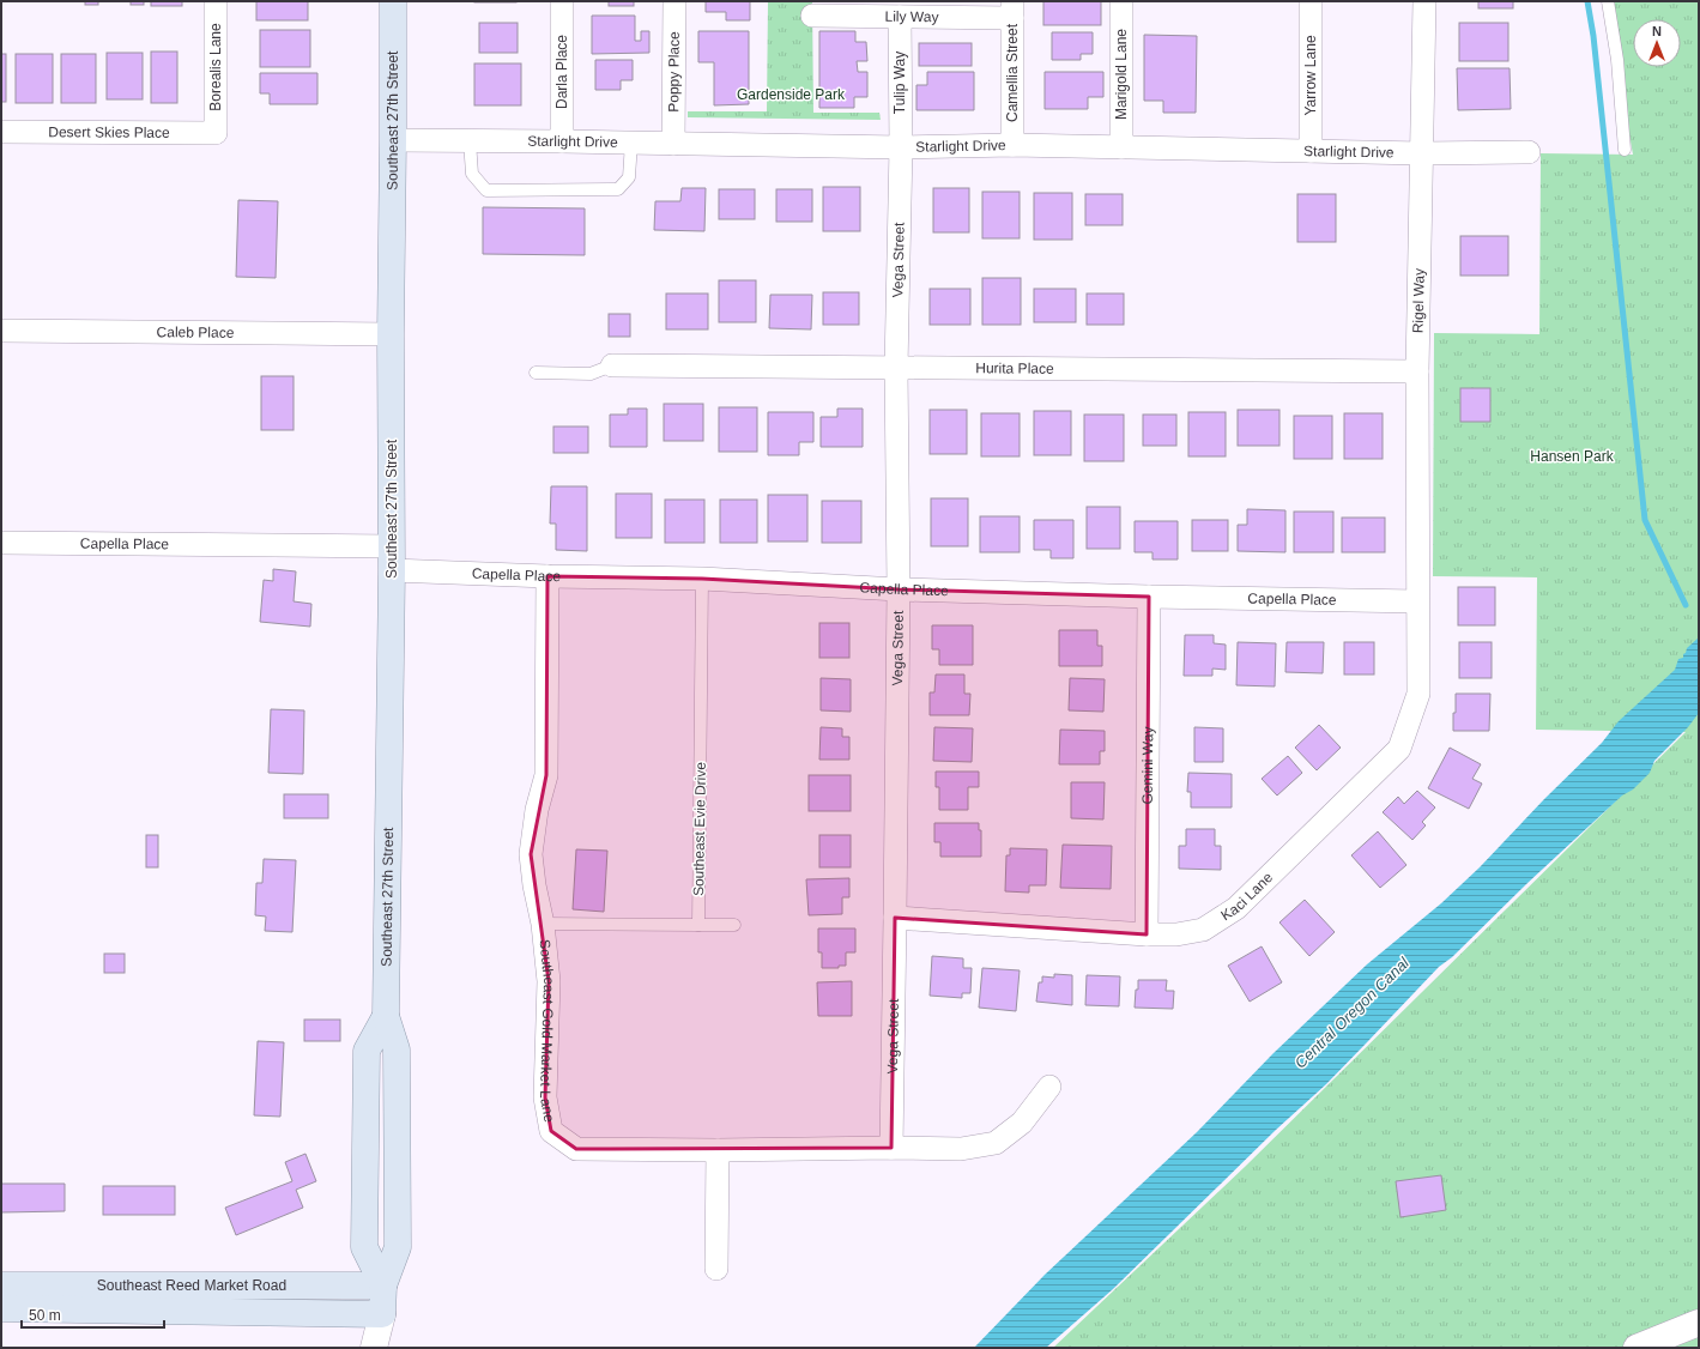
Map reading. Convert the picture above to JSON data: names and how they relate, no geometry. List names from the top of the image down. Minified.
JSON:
{"streets":{"main road":["Southeast 27th Street","Southeast Reed Market Road"],"street":["Lily Way","Borealis Lane","Darla Place","Poppy Place","Camellia Street","Marigold Lane","Yarrow Lane","Tulip Way","Desert Skies Place","Starlight Drive","Vega Street","Rigel Way","Caleb Place","Hurita Place","Capella Place","Gemini Way","Kaci Lane","Southeast Gold Market Lane"],"lane":["Southeast Evie Drive"]},"crossings":[["Lily Way","Camellia Street"],["Lily Way","Tulip Way"],["Borealis Lane","Desert Skies Place"],["Darla Place","Starlight Drive"],["Poppy Place","Starlight Drive"],["Camellia Street","Starlight Drive"],["Marigold Lane","Starlight Drive"],["Yarrow Lane","Starlight Drive"],["Tulip Way","Starlight Drive"],["Tulip Way","Vega Street"],["Southeast 27th Street","Starlight Drive"],["Southeast 27th Street","Caleb Place"],["Southeast 27th Street","Capella Place"],["Southeast 27th Street","Southeast Reed Market Road"],["Starlight Drive","Vega Street"],["Starlight Drive","Rigel Way"],["Vega Street","Hurita Place"],["Vega Street","Capella Place"],["Vega Street","Kaci Lane"],["Vega Street","Southeast Gold Market Lane"],["Rigel Way","Hurita Place"],["Rigel Way","Capella Place"],["Rigel Way","Kaci Lane"],["Capella Place","Gemini Way"],["Capella Place","Southeast Evie Drive"],["Capella Place","Kaci Lane"],["Capella Place","Southeast Gold Market Lane"],["Gemini Way","Kaci Lane"]],"water":["Central Oregon Canal"],"parks":["Gardenside Park","Hansen Park"],"scale_bar":"50 m","north":"top"}
